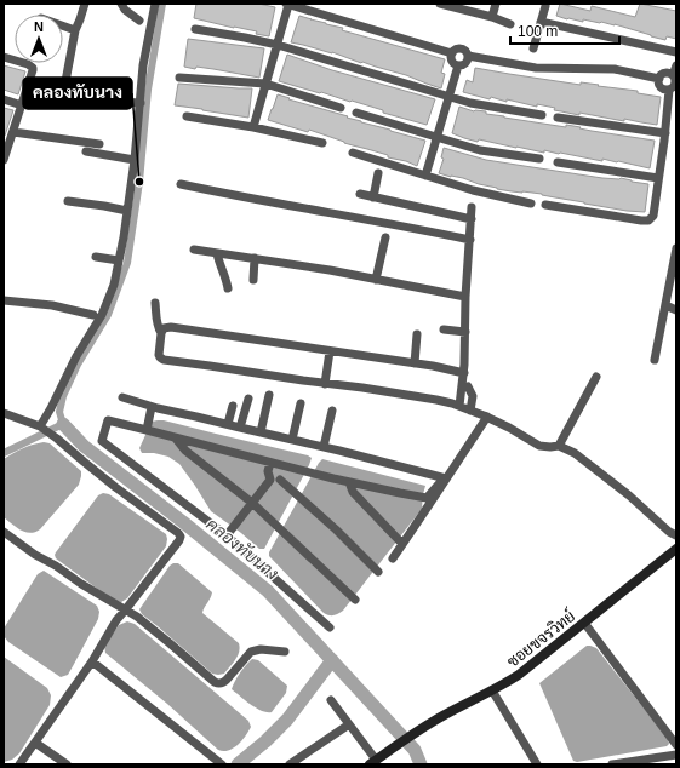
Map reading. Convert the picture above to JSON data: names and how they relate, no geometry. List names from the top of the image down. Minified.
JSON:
{"streets":{"street":["ซอยขจรวิทย์"]},"water":["คลองทับนาง"],"places":["คลองทับนาง"],"scale_bar":"100 m","north":"top"}
